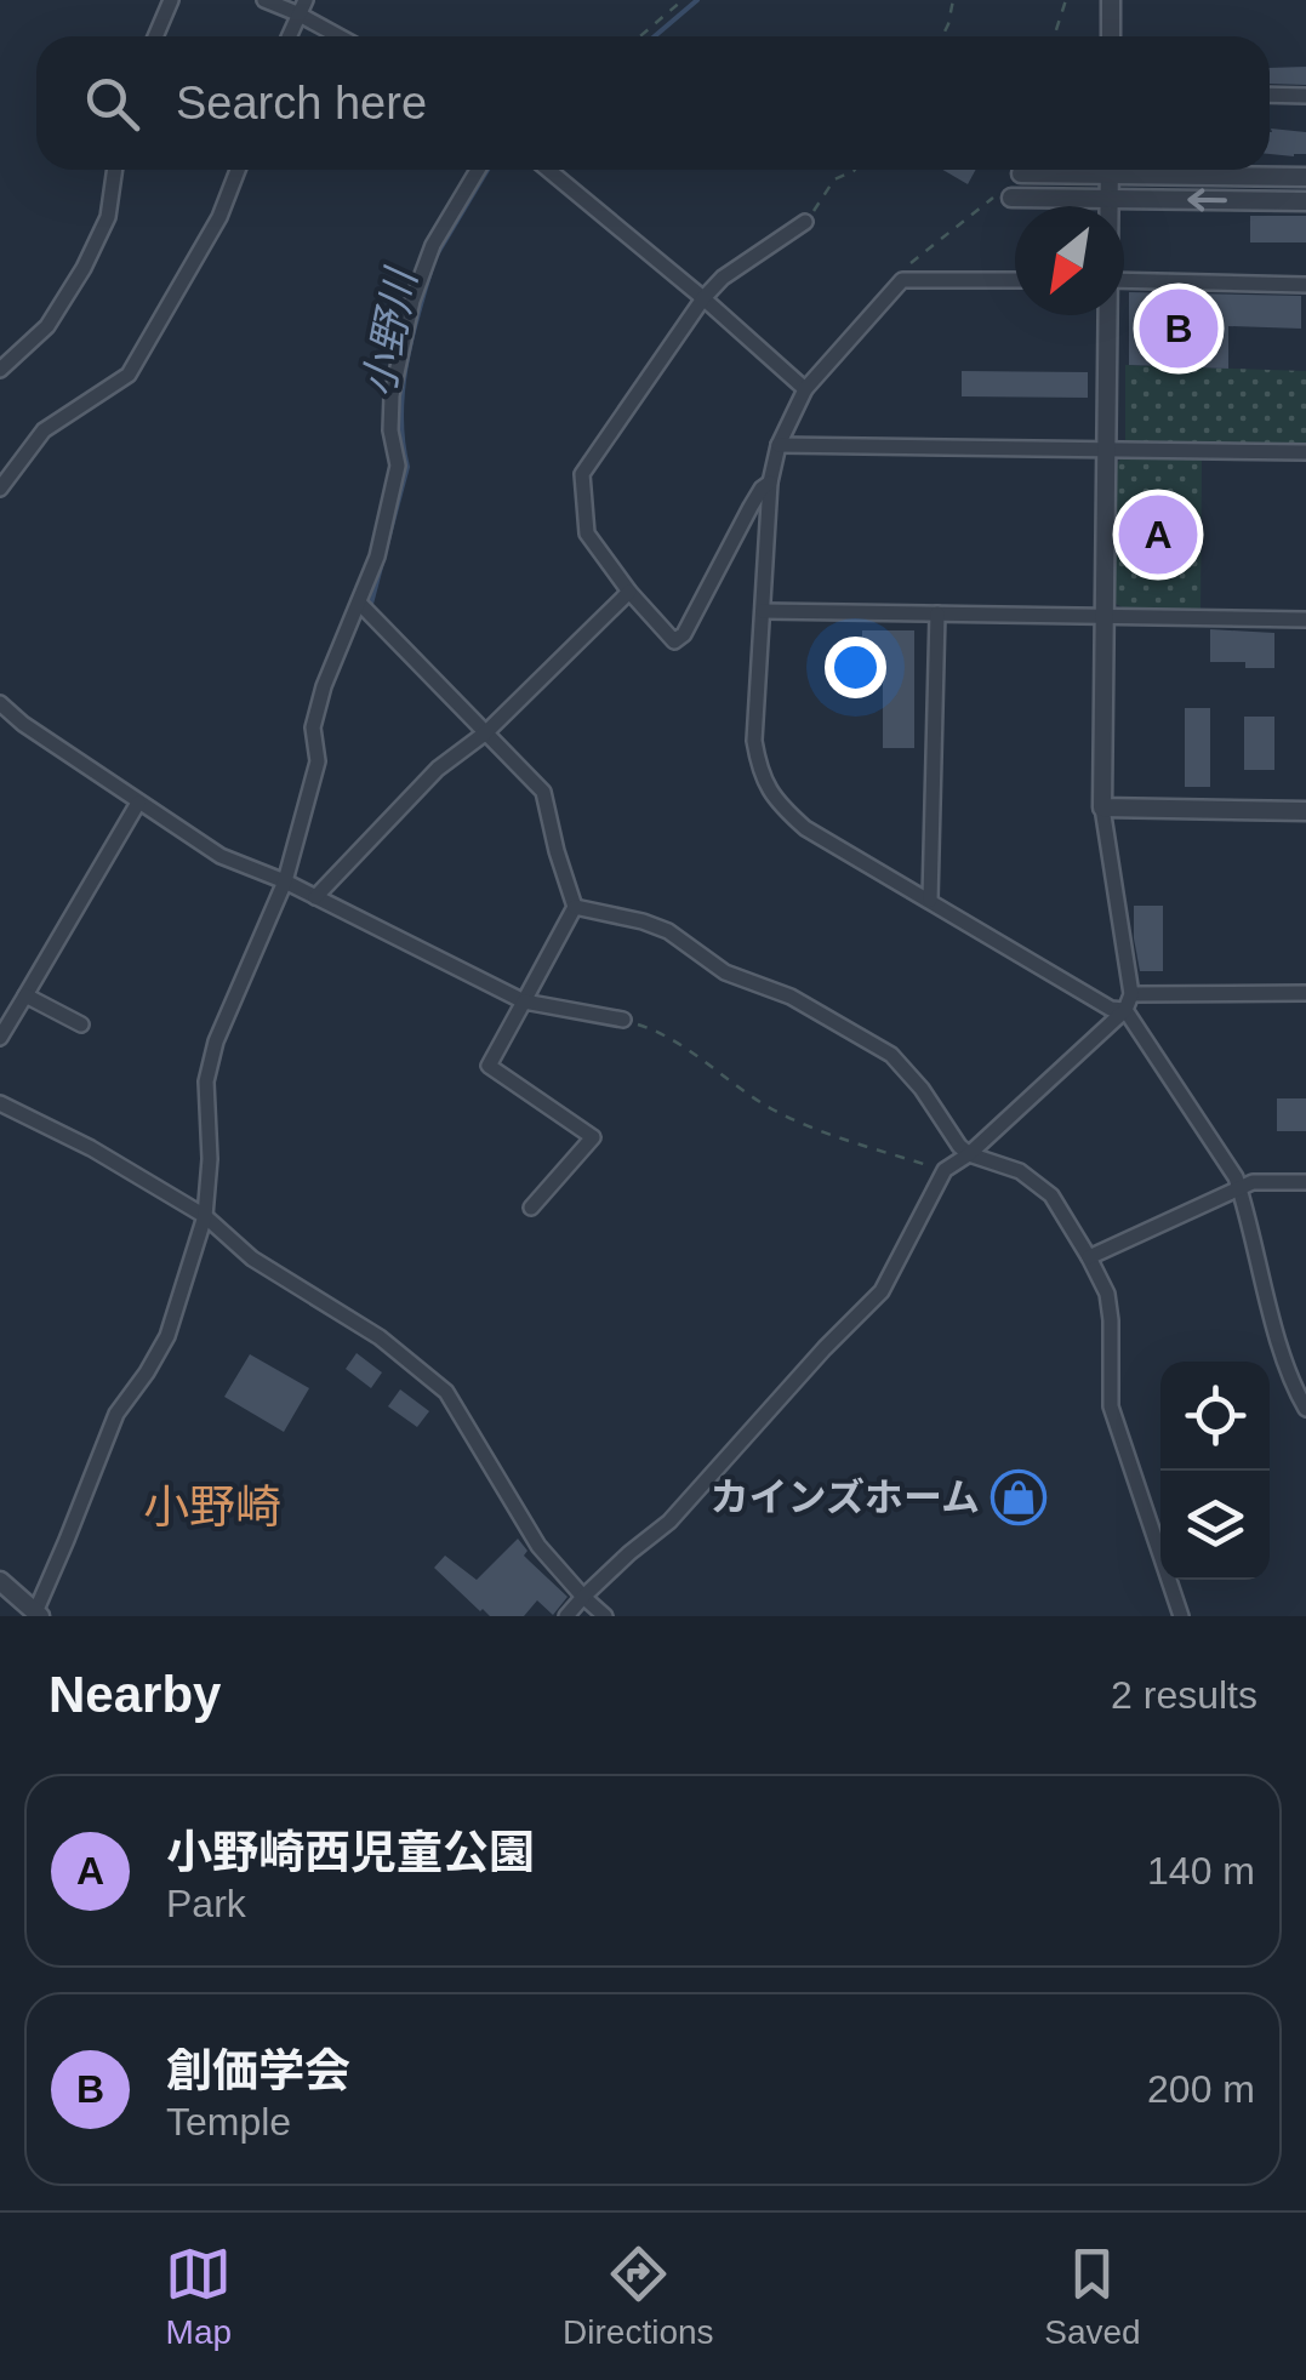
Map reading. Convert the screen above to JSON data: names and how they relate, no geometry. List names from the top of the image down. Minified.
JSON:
{"districts":["小野崎"],"water":["小野川"],"places":{"shop":["カインズホーム"]},"north":"bottom left","page":{"search":"Search here","pins":["B","A"],"heading":["Nearby","2 results"],"list":[{"mark":"A","name":"小野崎西児童公園","note":"Park","value":"140 m"},{"mark":"B","name":"創価学会","note":"Temple","value":"200 m"}],"nav":["Map","Directions","Saved"]}}
